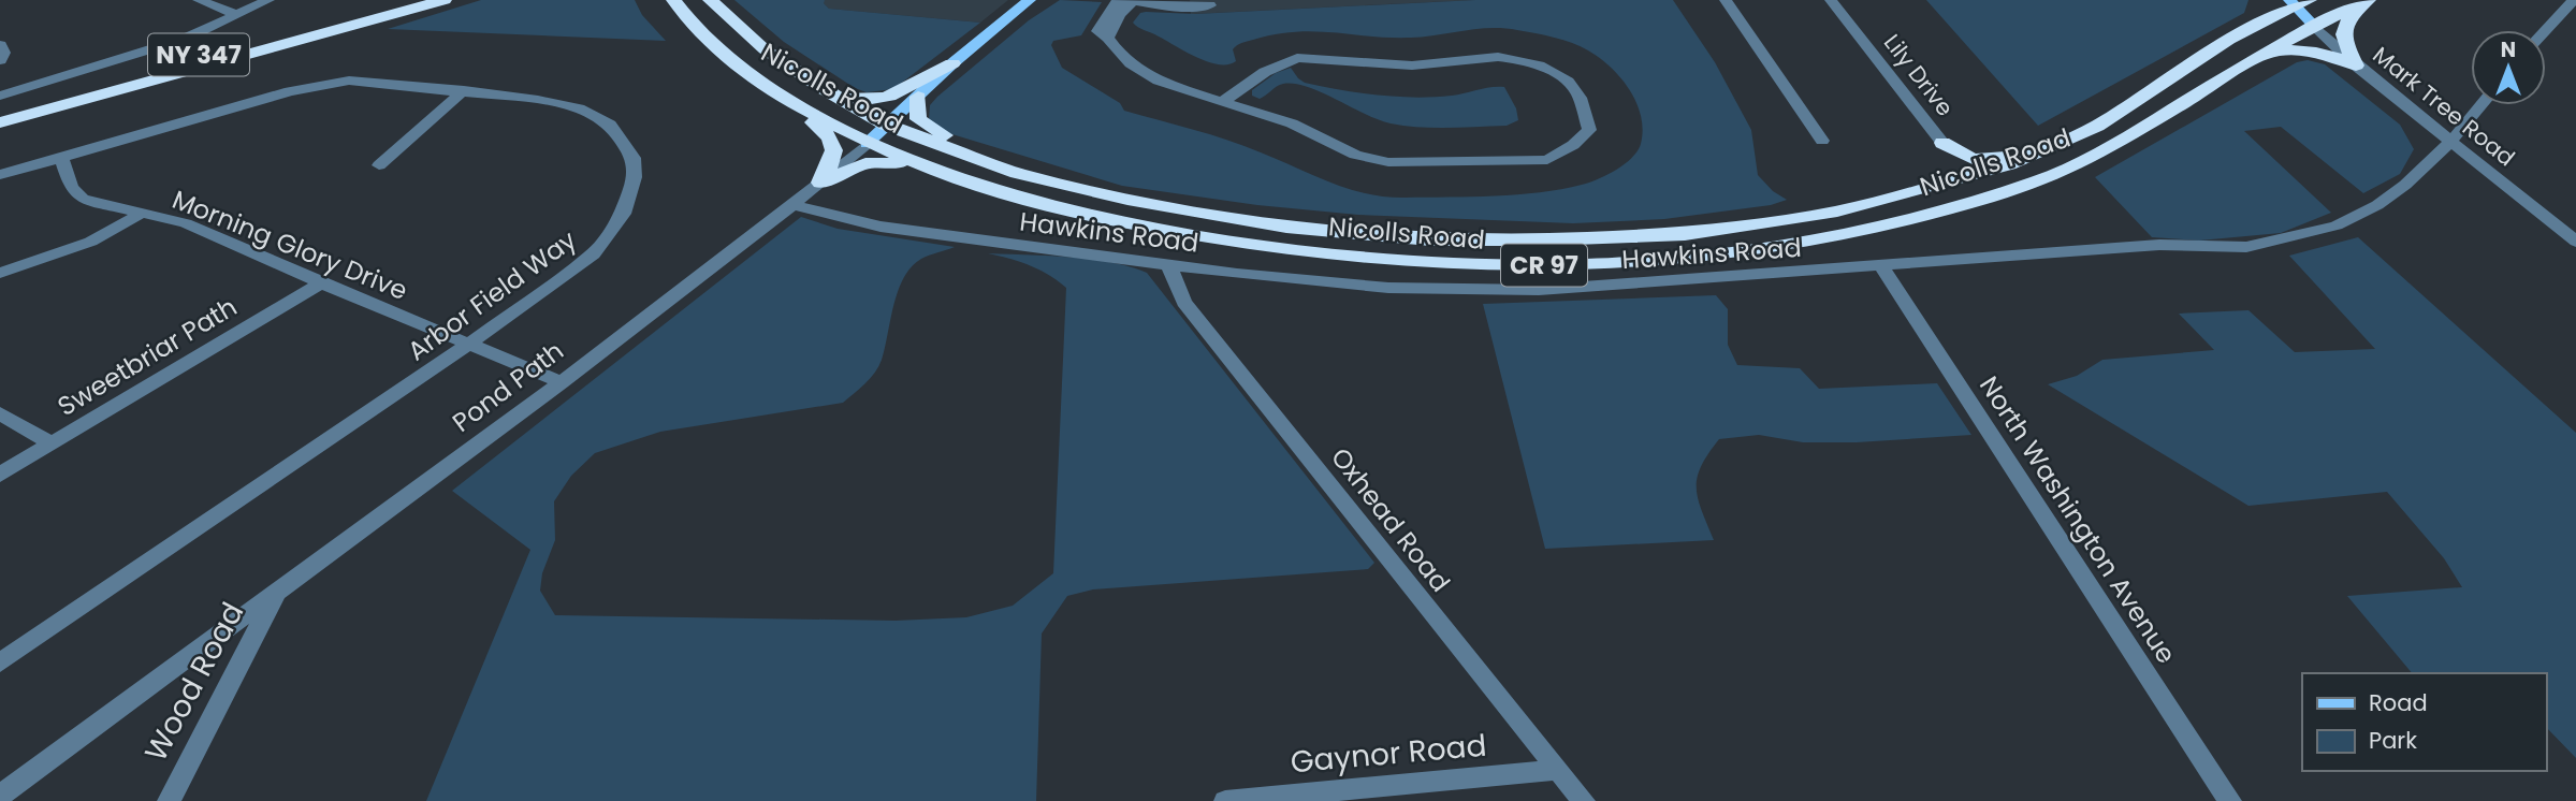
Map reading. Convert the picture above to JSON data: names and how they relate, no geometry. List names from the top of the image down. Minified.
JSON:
{"streets":{"highway":["NY 347","Nicolls Road","CR 97"],"main road":["Mark Tree Road","Pond Path"],"street":["Lily Drive","Hawkins Road","Morning Glory Drive","Arbor Field Way","Sweetbriar Path","Oxhead Road","North Washington Avenue","Wood Road","Gaynor Road"]},"crossings":[["Nicolls Road","Mark Tree Road"],["Nicolls Road","Pond Path"],["Mark Tree Road","Hawkins Road"],["Hawkins Road","Pond Path"],["Hawkins Road","Oxhead Road"],["Hawkins Road","North Washington Avenue"],["Morning Glory Drive","Arbor Field Way"],["Morning Glory Drive","Sweetbriar Path"],["Morning Glory Drive","Pond Path"],["Pond Path","Wood Road"],["Oxhead Road","Gaynor Road"]],"legend":["Road","Park"],"north":"top"}
